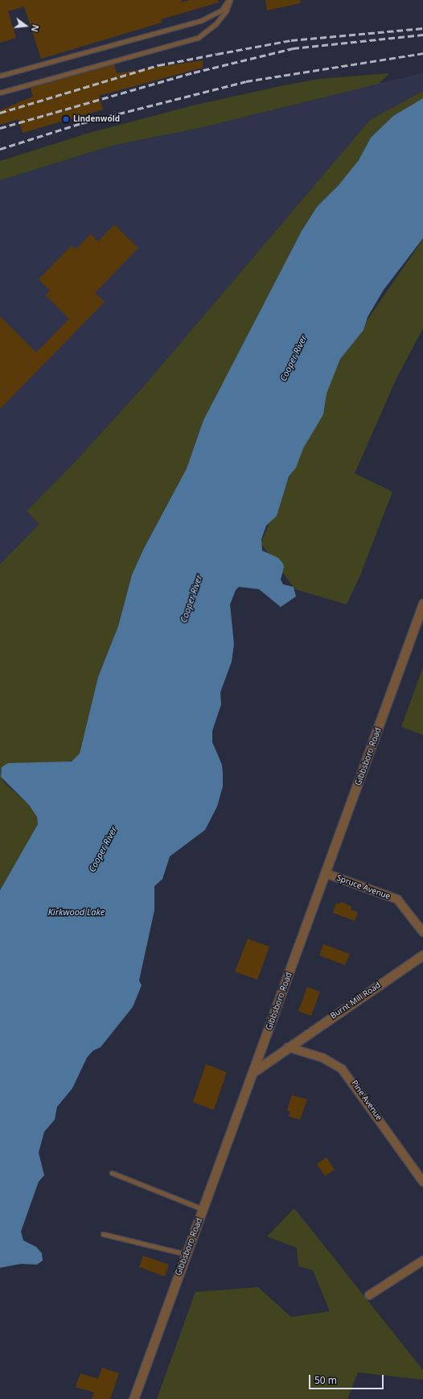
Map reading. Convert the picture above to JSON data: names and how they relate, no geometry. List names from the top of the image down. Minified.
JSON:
{"streets":{"street":["Gibbsboro Road","Spruce Avenue","Burnt Mill Road","Pine Avenue"]},"crossings":[["Gibbsboro Road","Spruce Avenue"],["Gibbsboro Road","Burnt Mill Road"],["Burnt Mill Road","Pine Avenue"]],"water":["Cooper River","Kirkwood Lake"],"places":["Lindenwold"],"scale_bar":"50 m","north":"right"}
